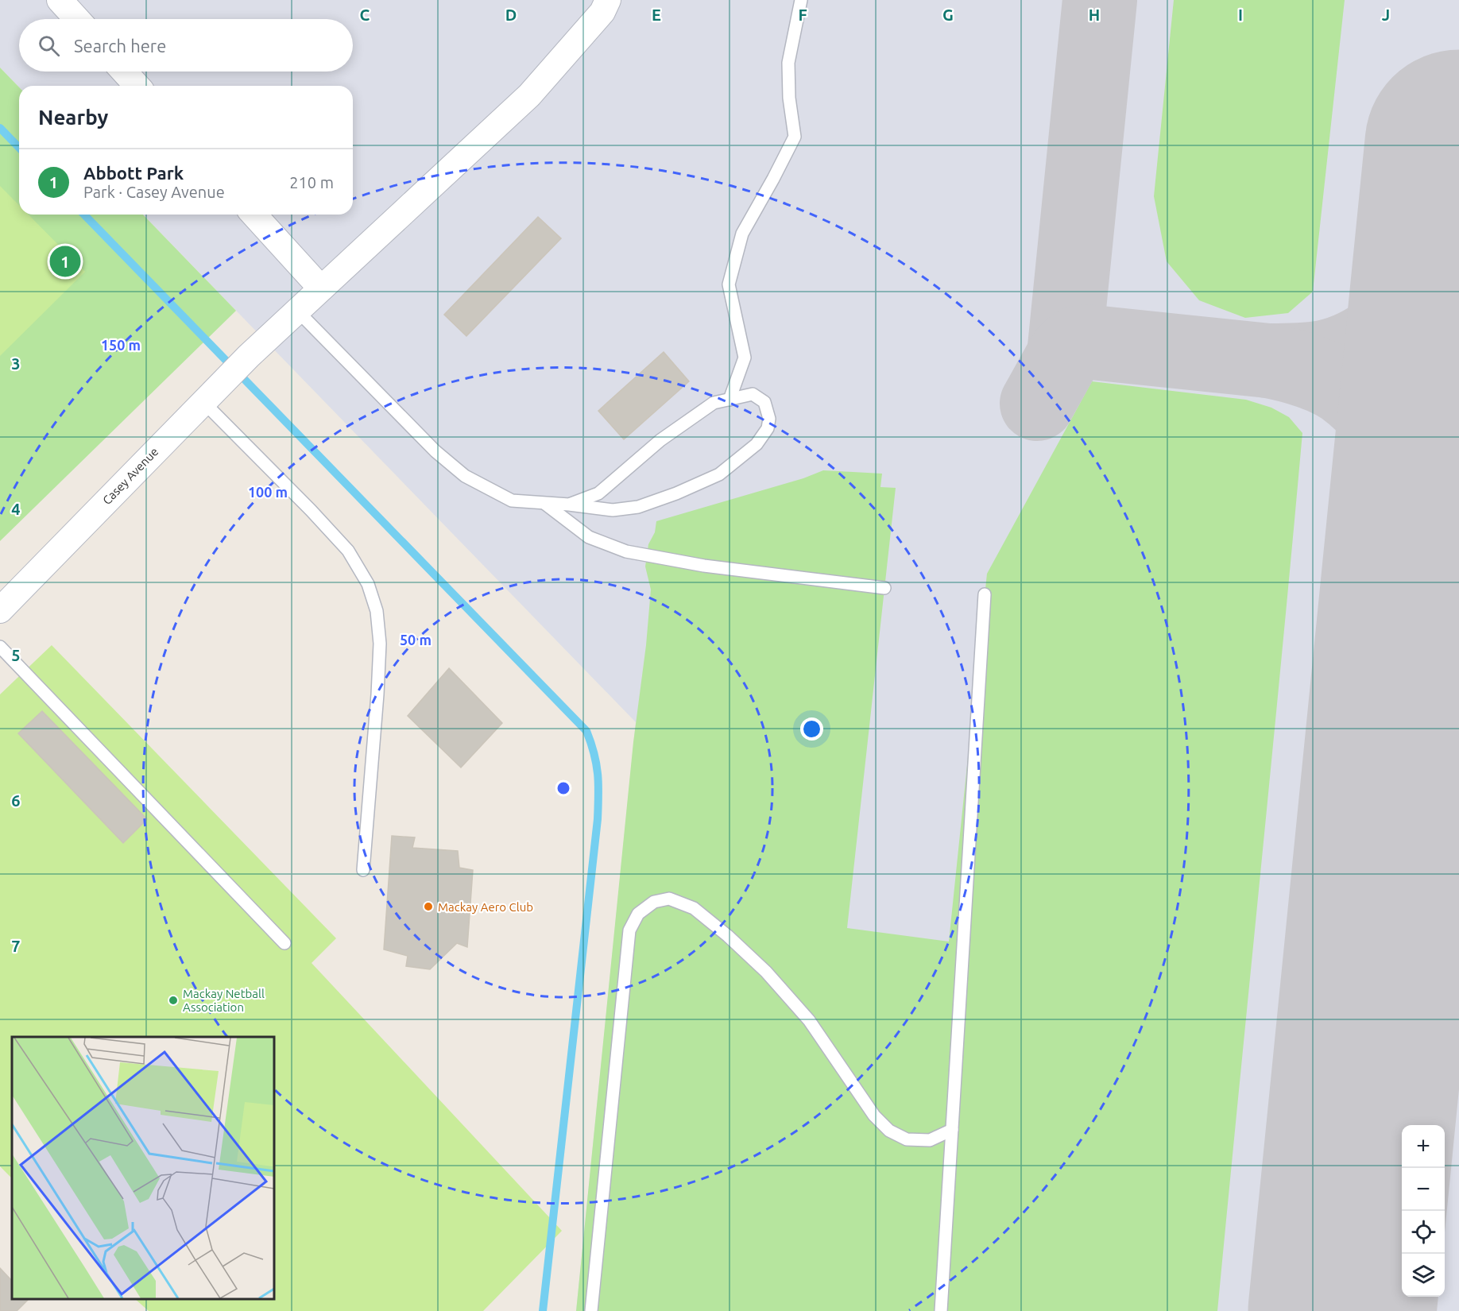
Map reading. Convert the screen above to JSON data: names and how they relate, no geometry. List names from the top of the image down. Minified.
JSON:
{"streets":{"street":["Casey Avenue"]},"places":["Mackay Aero Club","Mackay Netball Association"],"page":{"search":"Search here","heading":"Nearby","list":[{"mark":"1","name":"Abbott Park","note":"Park · Casey Avenue","value":"210 m"}],"pins":"1","map_buttons":["+","−"]},"grid":{"columns":["C","D","E","F","G","H","I","J"],"rows":["3","4","5","6","7"]},"rings":["150 m","100 m","50 m"]}
